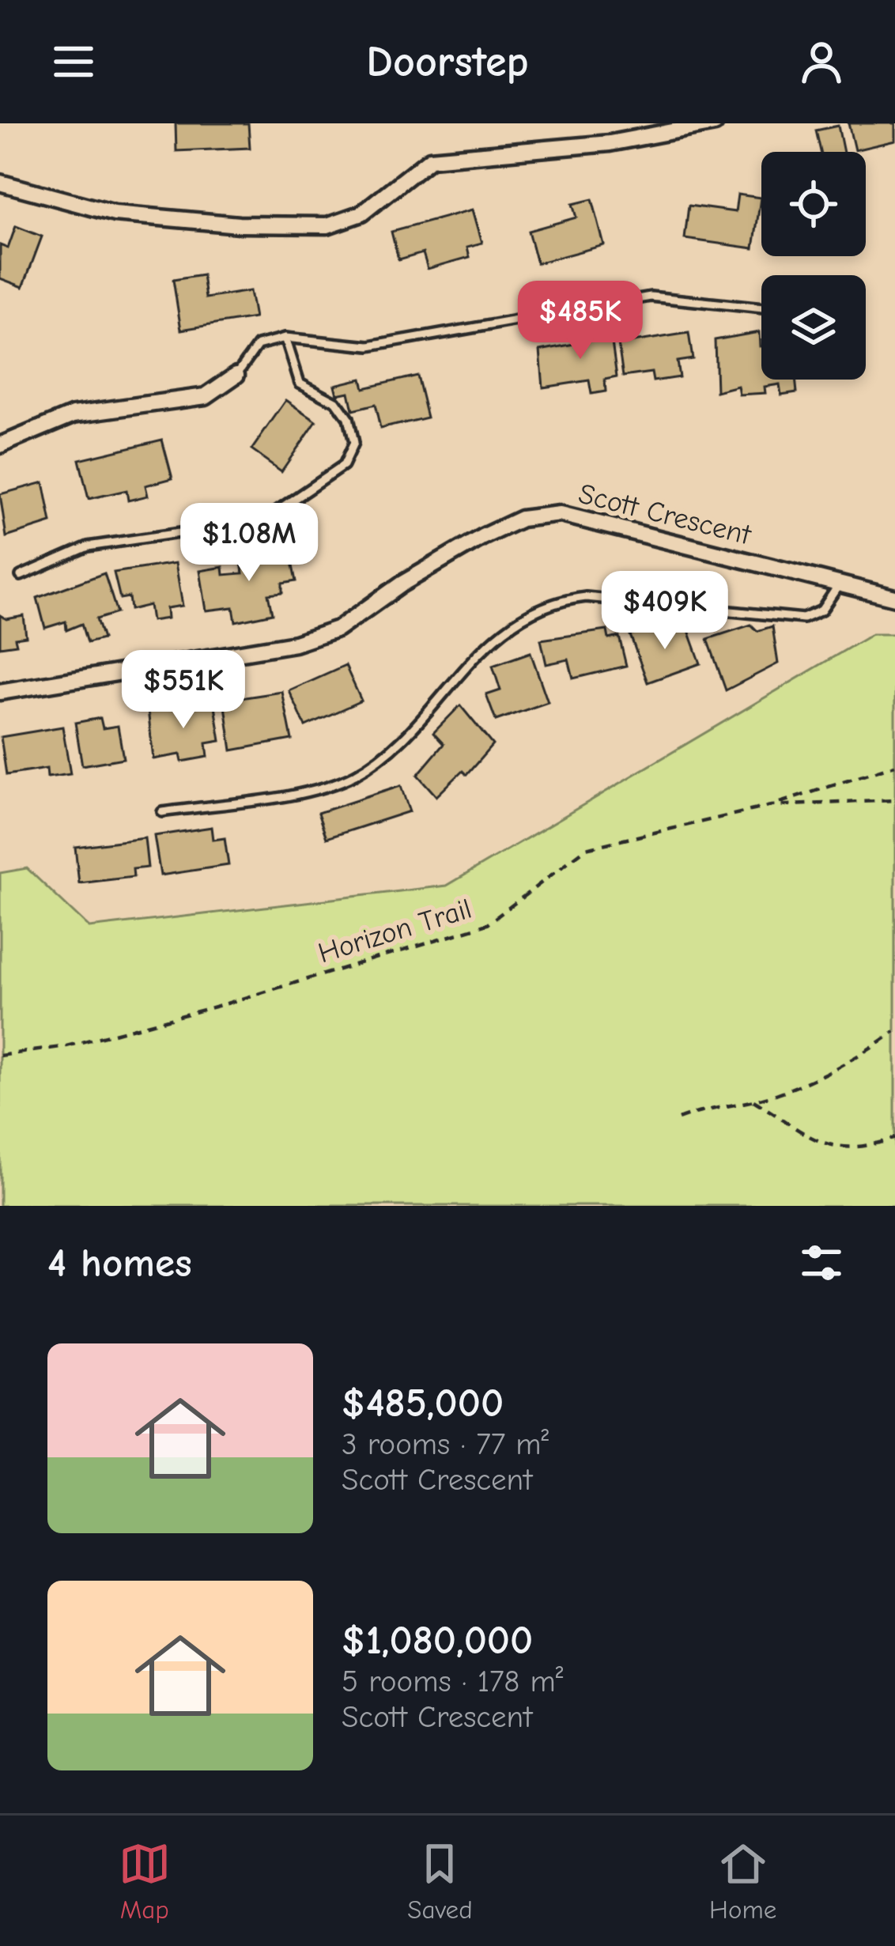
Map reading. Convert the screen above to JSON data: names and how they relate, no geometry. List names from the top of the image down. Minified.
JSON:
{"streets":{"street":["Scott Crescent"],"path":["Horizon Trail"]},"page":{"header":"Doorstep","price":["$485K","$1.08M","$409K","$551K"],"heading":"4 homes","list":[{"name":"$485,000","note":"3 rooms · 77 m² · Scott Crescent"},{"name":"$1,080,000","note":"5 rooms · 178 m² · Scott Crescent"}],"tabs":["Map","Saved","Home"]}}
